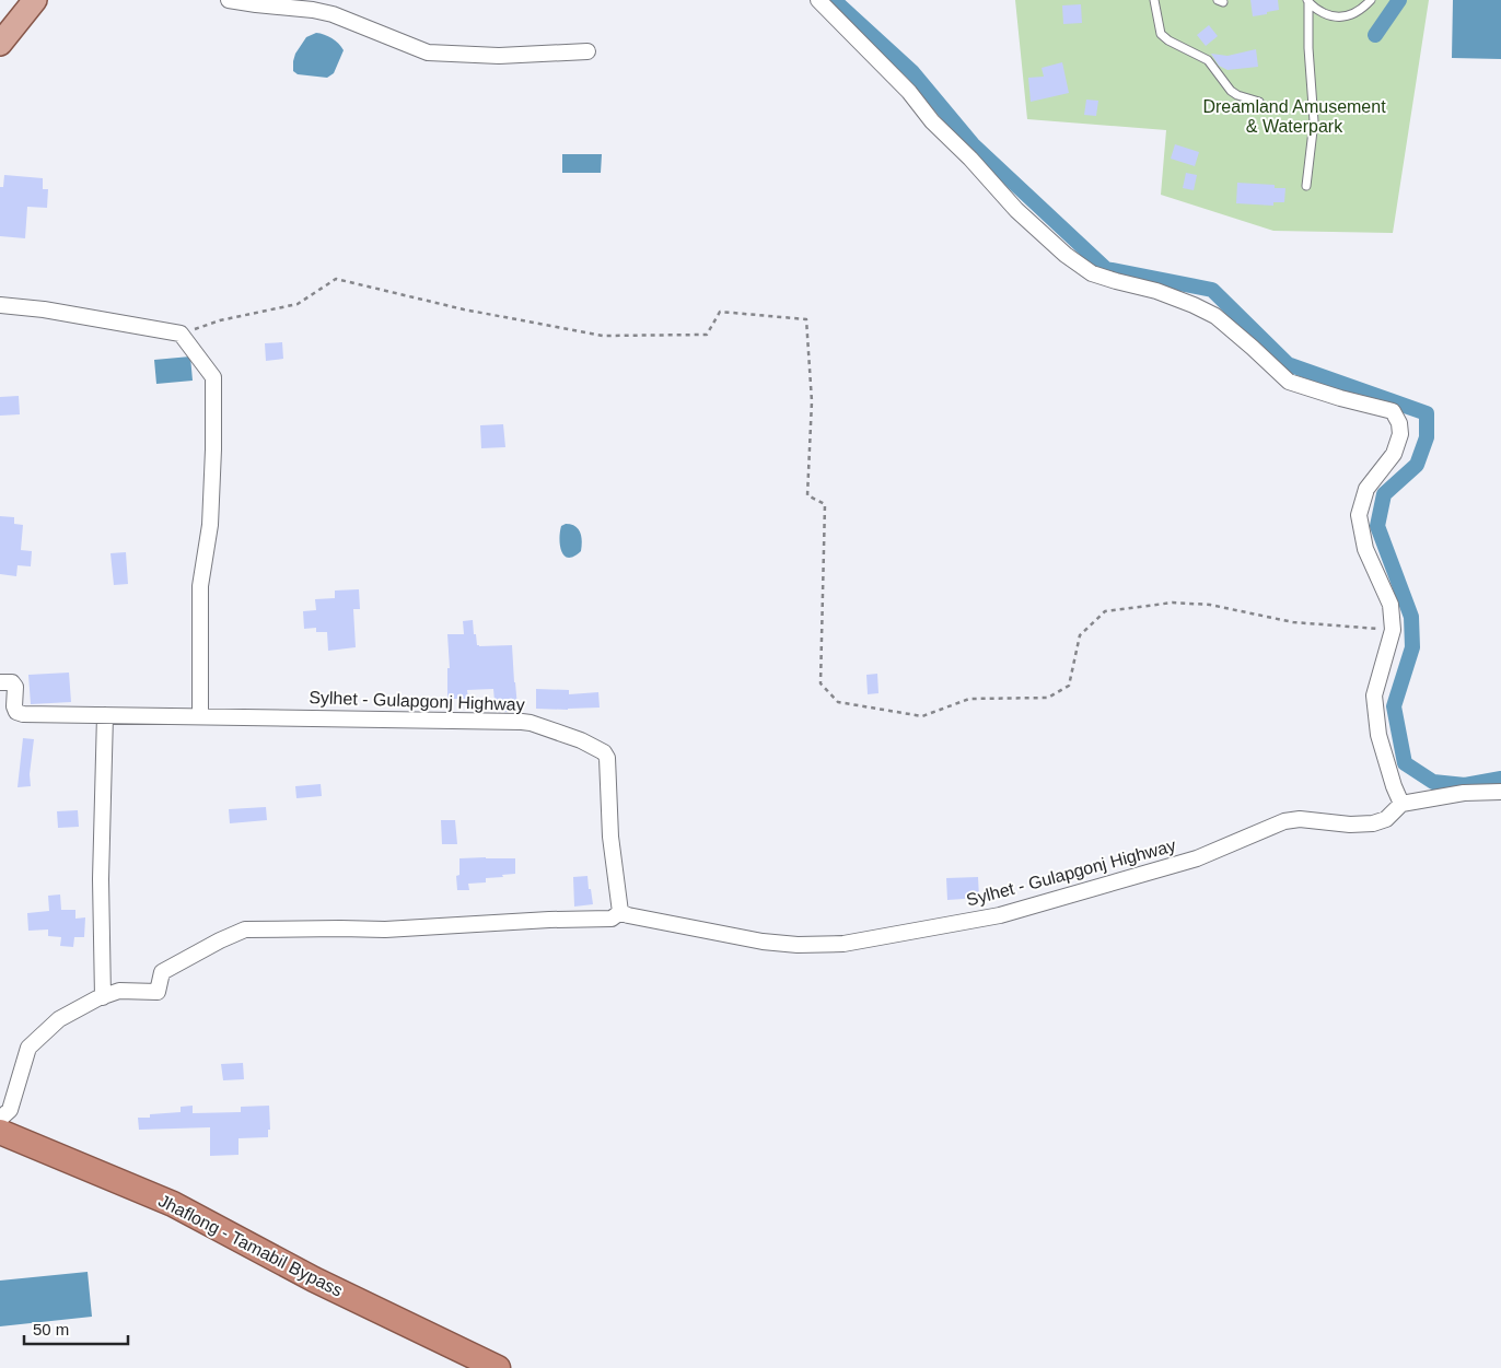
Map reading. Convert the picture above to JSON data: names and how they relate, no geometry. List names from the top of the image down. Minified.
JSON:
{"streets":{"highway":["Jhaflong - Tamabil Bypass"],"street":["Sylhet - Gulapgonj Highway"]},"parks":["Dreamland Amusement & Waterpark"],"scale_bar":"50 m"}
